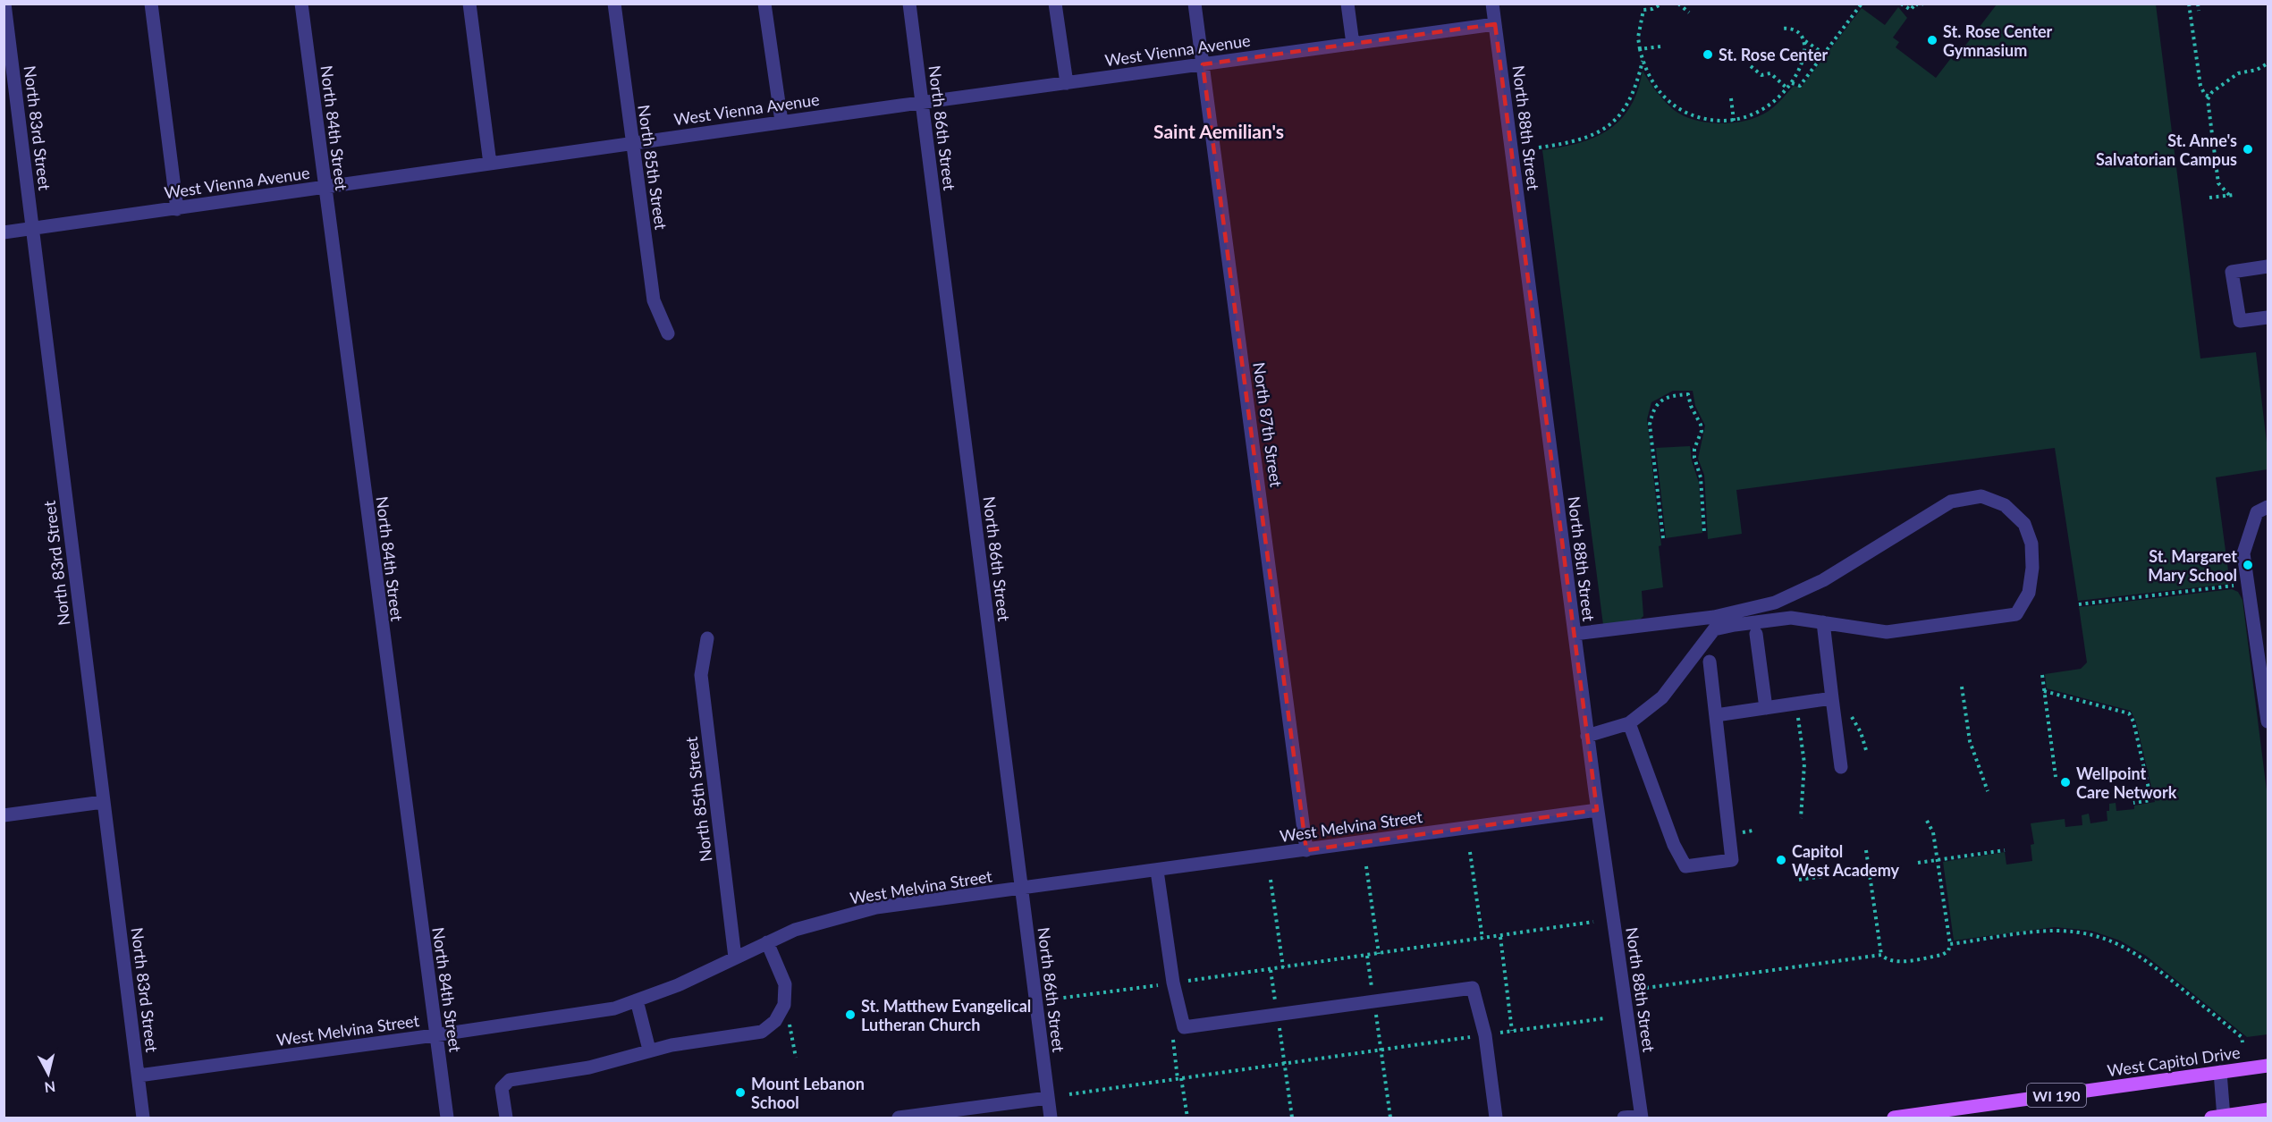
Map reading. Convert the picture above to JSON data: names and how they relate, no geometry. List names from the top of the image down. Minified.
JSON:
{"streets":{"main road":["West Capitol Drive","WI 190"],"street":["West Vienna Avenue","North 83rd Street","North 84th Street","North 86th Street","North 88th Street","North 85th Street","North 87th Street","West Melvina Street"]},"crossings":[["West Vienna Avenue","North 83rd Street"],["West Vienna Avenue","North 84th Street"],["West Vienna Avenue","North 86th Street"],["West Vienna Avenue","North 88th Street"],["West Vienna Avenue","North 85th Street"],["West Vienna Avenue","North 87th Street"],["North 83rd Street","West Melvina Street"],["North 84th Street","West Melvina Street"],["North 86th Street","West Melvina Street"],["North 88th Street","West Melvina Street"],["North 85th Street","West Melvina Street"],["North 87th Street","West Melvina Street"]],"districts":["Saint Aemilian's"],"places":["St. Rose Center Gymnasium","St. Rose Center","St. Anne's Salvatorian Campus","St. Margaret Mary School","Wellpoint Care Network","Capitol West Academy","St. Matthew Evangelical Lutheran Church","Mount Lebanon School"],"north":"bottom"}
